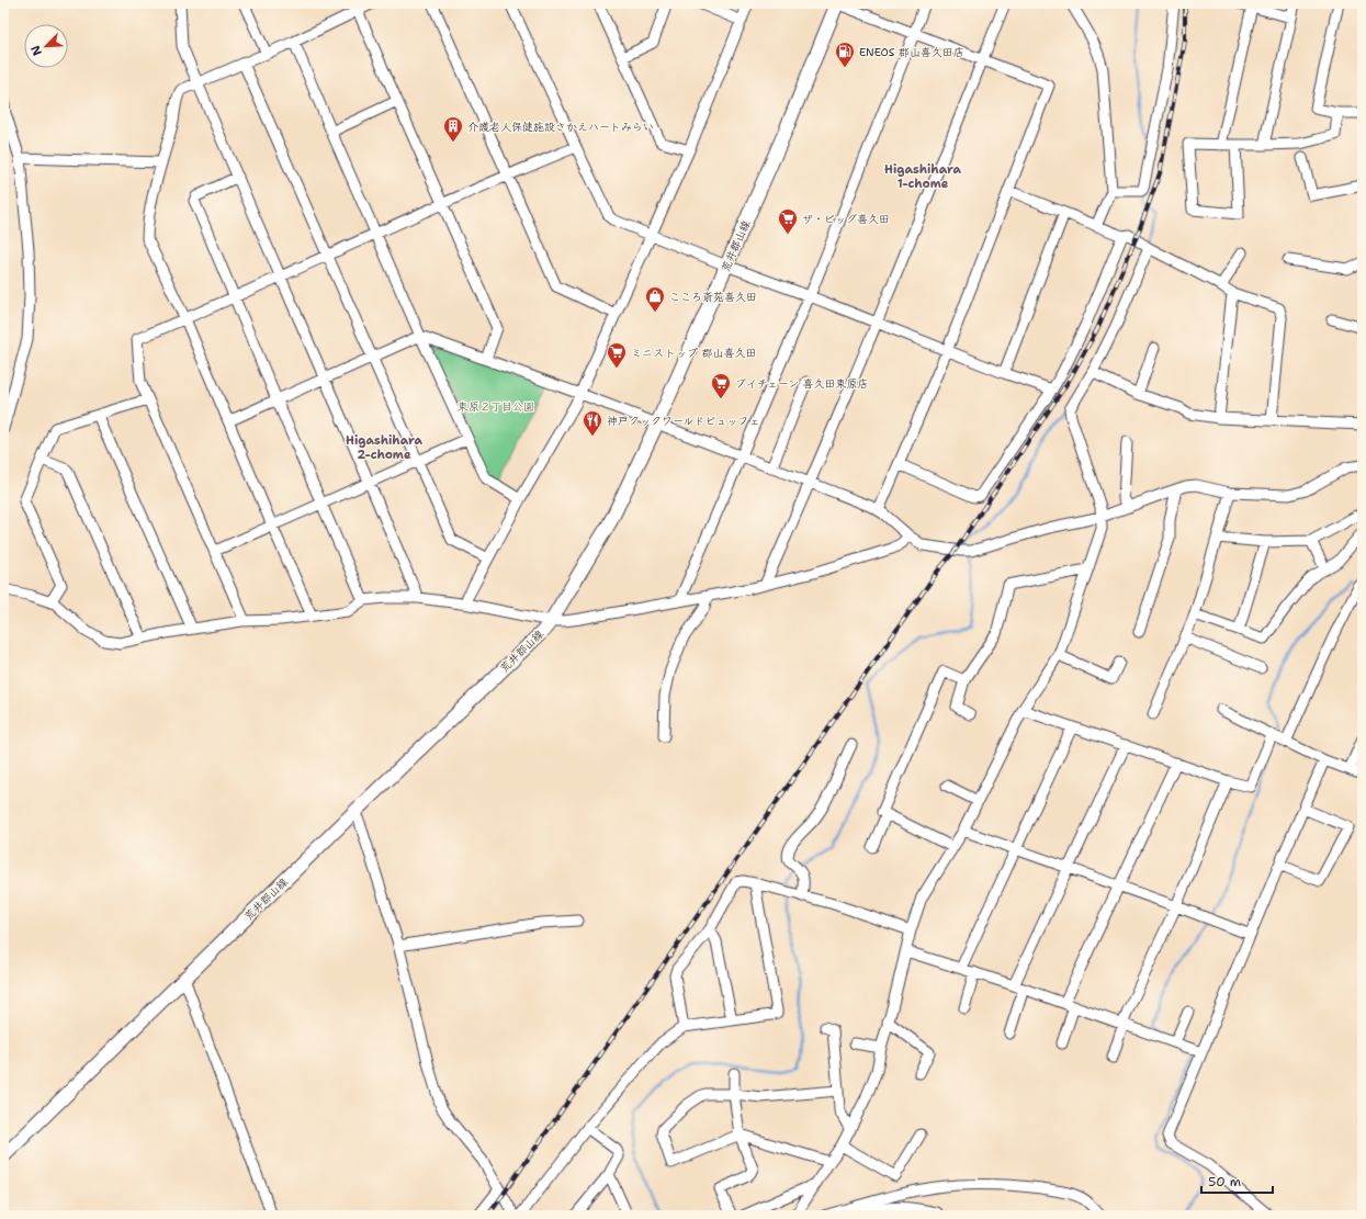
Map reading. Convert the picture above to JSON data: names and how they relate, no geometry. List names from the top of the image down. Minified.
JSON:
{"streets":{"main road":["荒井郡山線"]},"districts":["Higashihara 1-chome","Higashihara 2-chome"],"parks":["東原２丁目公園"],"places":{"fuel station":["ENEOS 郡山喜久田店"],"building":["介護老人保健施設さかえハートみらい"],"supermarket":["ザ・ビッグ喜久田","ミニストップ 郡山喜久田","ブイチェーン 喜久田東原店"],"shop":["こころ斎苑喜久田"],"restaurant":["神戸クックワールドビュッフェ"]},"scale_bar":"50 m","north":"bottom left"}
